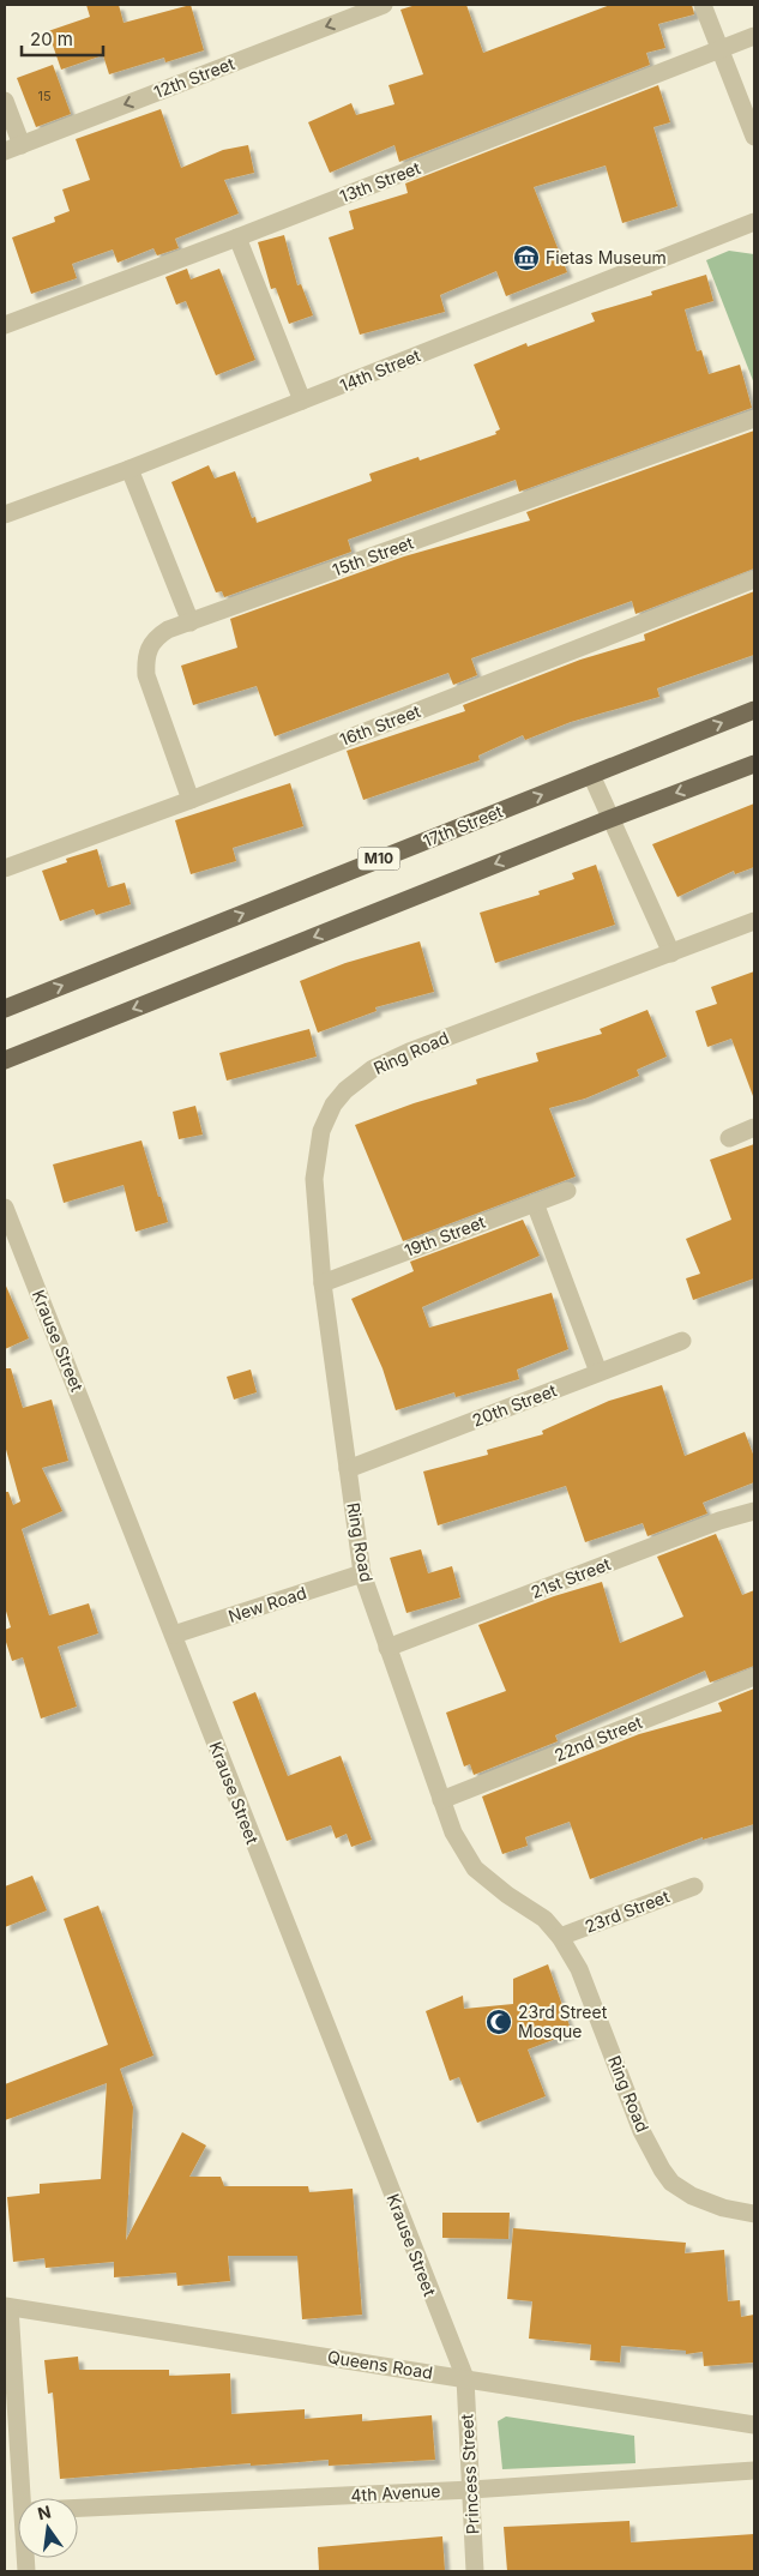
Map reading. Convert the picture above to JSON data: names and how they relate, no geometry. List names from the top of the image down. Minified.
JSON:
{"streets":{"main road":["17th Street","M10"],"street":["12th Street","13th Street","14th Street","15th Street","16th Street","Ring Road","19th Street","Krause Street","20th Street","21st Street","New Road","22nd Street","23rd Street","Queens Road","Princess Street","4th Avenue"]},"crossings":[["15th Street","16th Street"],["Ring Road","19th Street"],["Ring Road","20th Street"],["Ring Road","21st Street"],["Ring Road","New Road"],["Ring Road","22nd Street"],["Ring Road","23rd Street"],["Krause Street","New Road"],["Krause Street","Queens Road"],["Krause Street","Princess Street"],["Queens Road","Princess Street"],["Princess Street","4th Avenue"]],"one_way":["12th Street"],"places":{"museum":["Fietas Museum"],"mosque":["23rd Street Mosque"]},"house_numbers":["15"],"scale_bar":"20 m","north":"top"}
